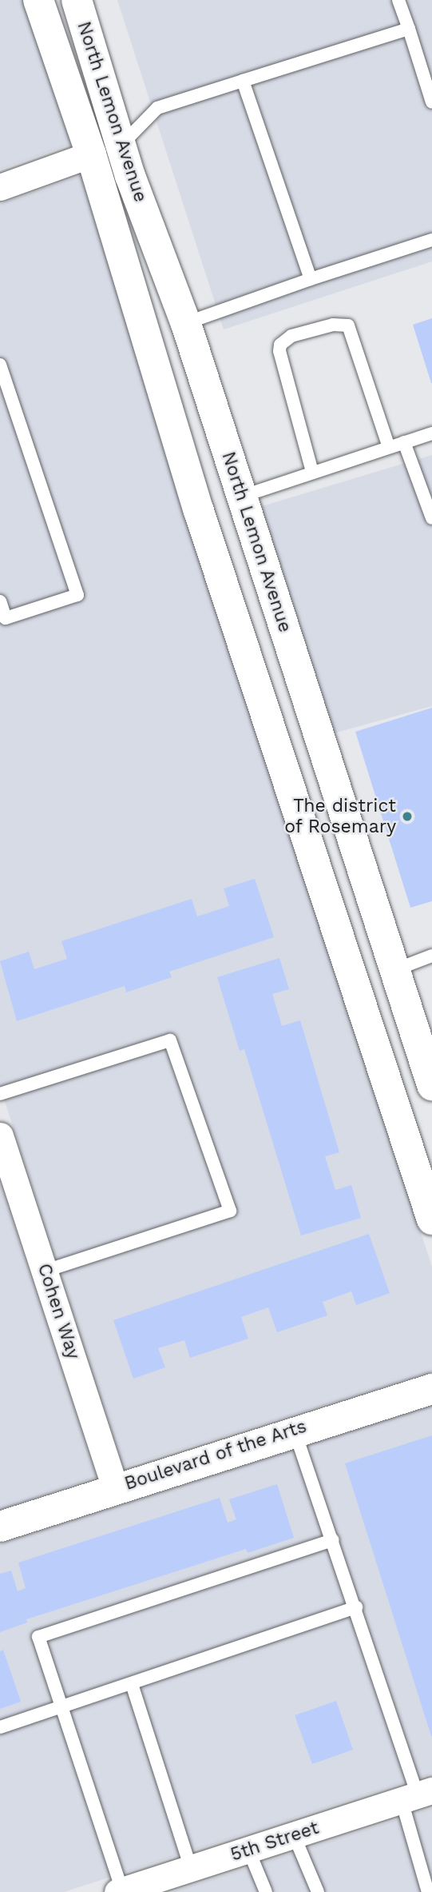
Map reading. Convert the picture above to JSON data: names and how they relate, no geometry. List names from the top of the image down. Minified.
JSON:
{"streets":{"street":["North Lemon Avenue","Cohen Way","Boulevard of the Arts","5th Street"]},"crossings":[["Cohen Way","Boulevard of the Arts"]],"places":["The district of Rosemary"]}
